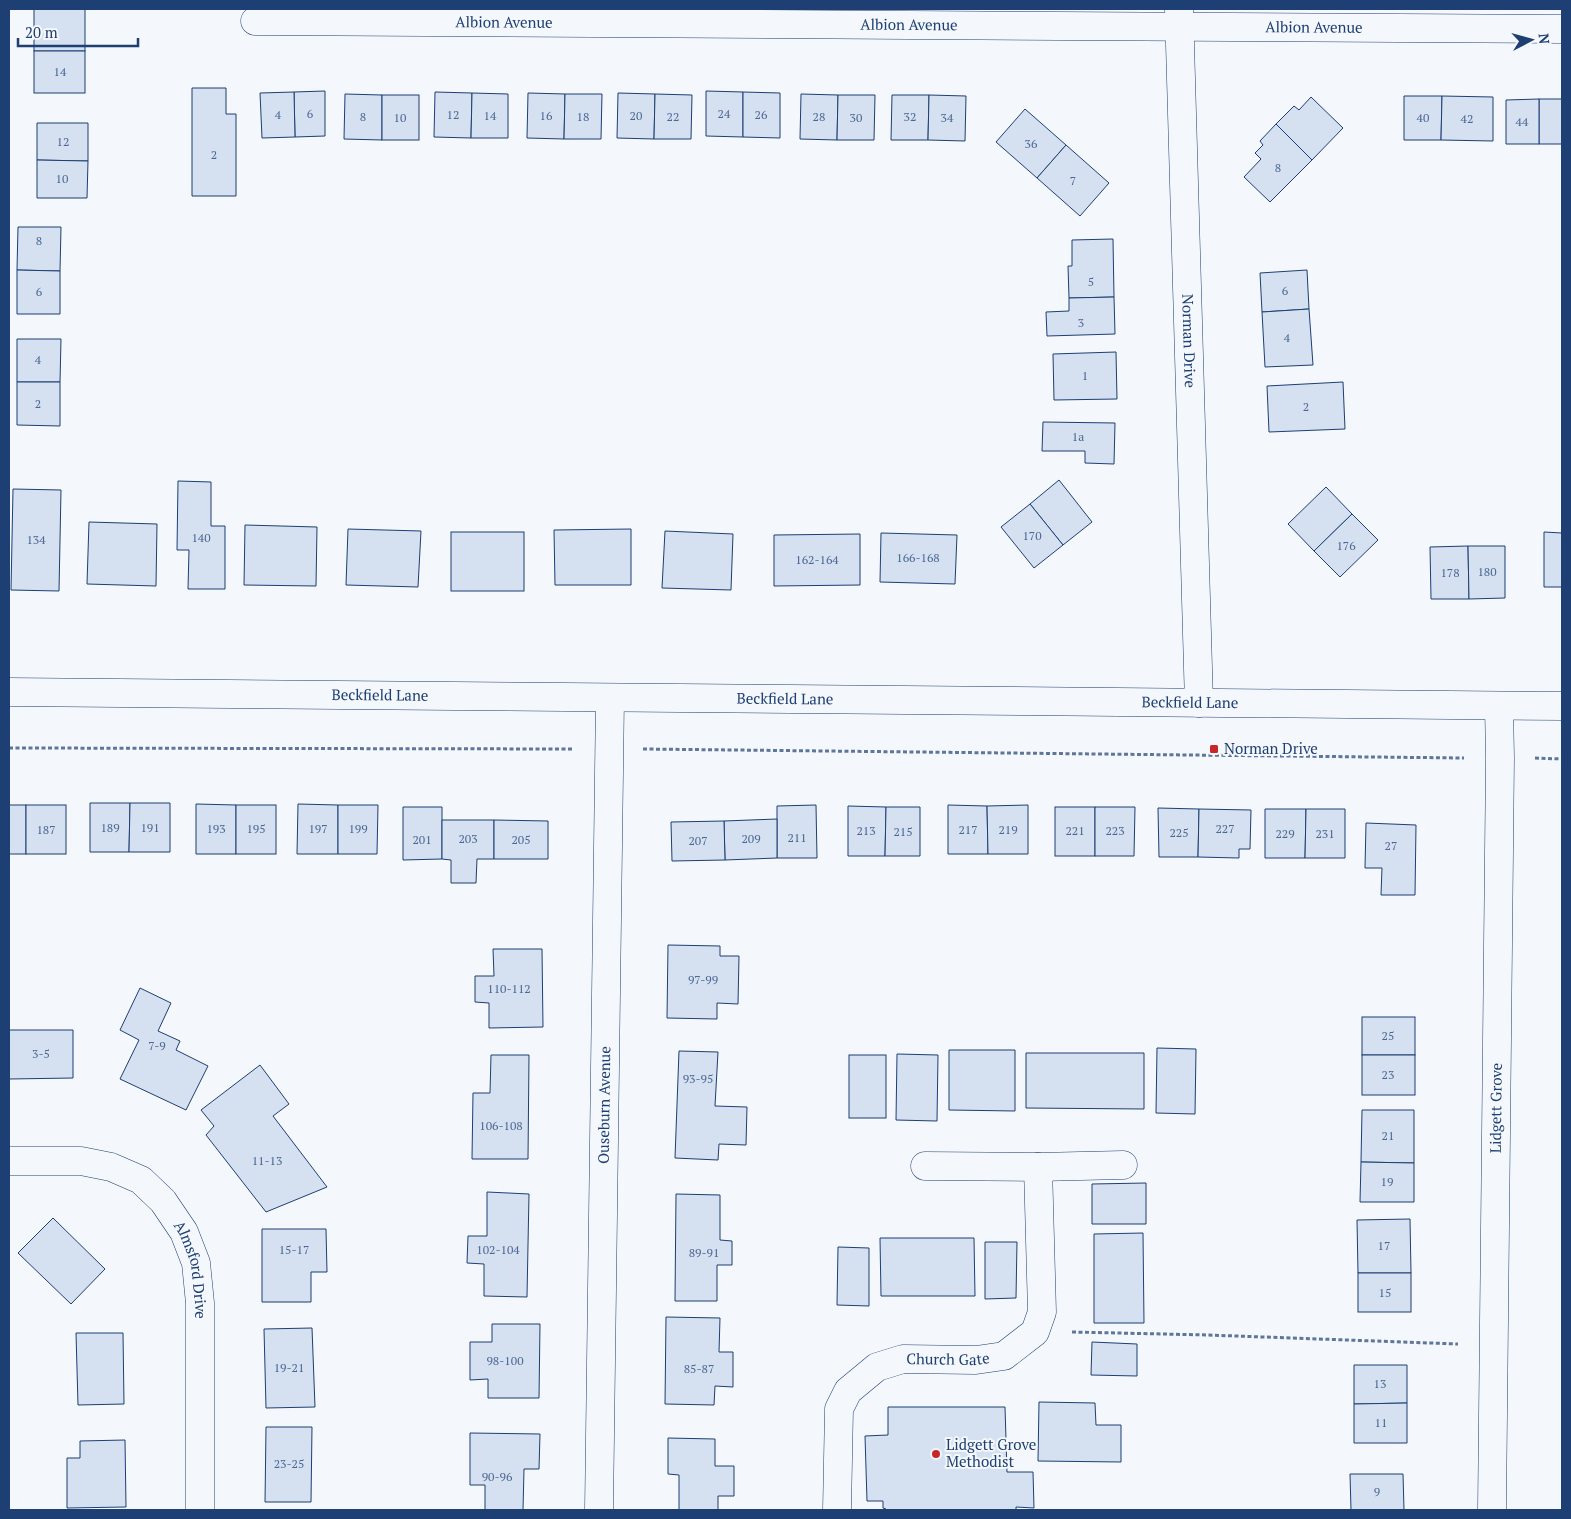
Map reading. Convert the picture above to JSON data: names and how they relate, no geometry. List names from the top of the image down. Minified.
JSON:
{"streets":{"street":["Albion Avenue","Norman Drive","Beckfield Lane","Ouseburn Avenue","Lidgett Grove","Almsford Drive","Church Gate"]},"crossings":[["Albion Avenue","Norman Drive"],["Norman Drive","Beckfield Lane"],["Beckfield Lane","Ouseburn Avenue"],["Beckfield Lane","Lidgett Grove"]],"places":{"transit":["Norman Drive"],"other":["Lidgett Grove Methodist"]},"house_numbers":["14","6","24","4","12","26","14","16","20","8","18","22","28","32","10","30","34","40","42","44","12","36","2","8","10","7","8","5","6","6","3","4","4","1","2","2","1a","170","140","134","176","166-168","162-164","180","178","189","191","193","195","197","199","227","187","217","219","213","221","223","215","225","229","231","211","203","209","201","205","207","27","97-99","110-112","25","7-9","3-5","23","93-95","106-108","21","11-13","19","17","15-17","102-104","89-91","15","98-100","19-21","85-87","13","11","23-25","90-96","9"],"scale_bar":"20 m","north":"right"}
